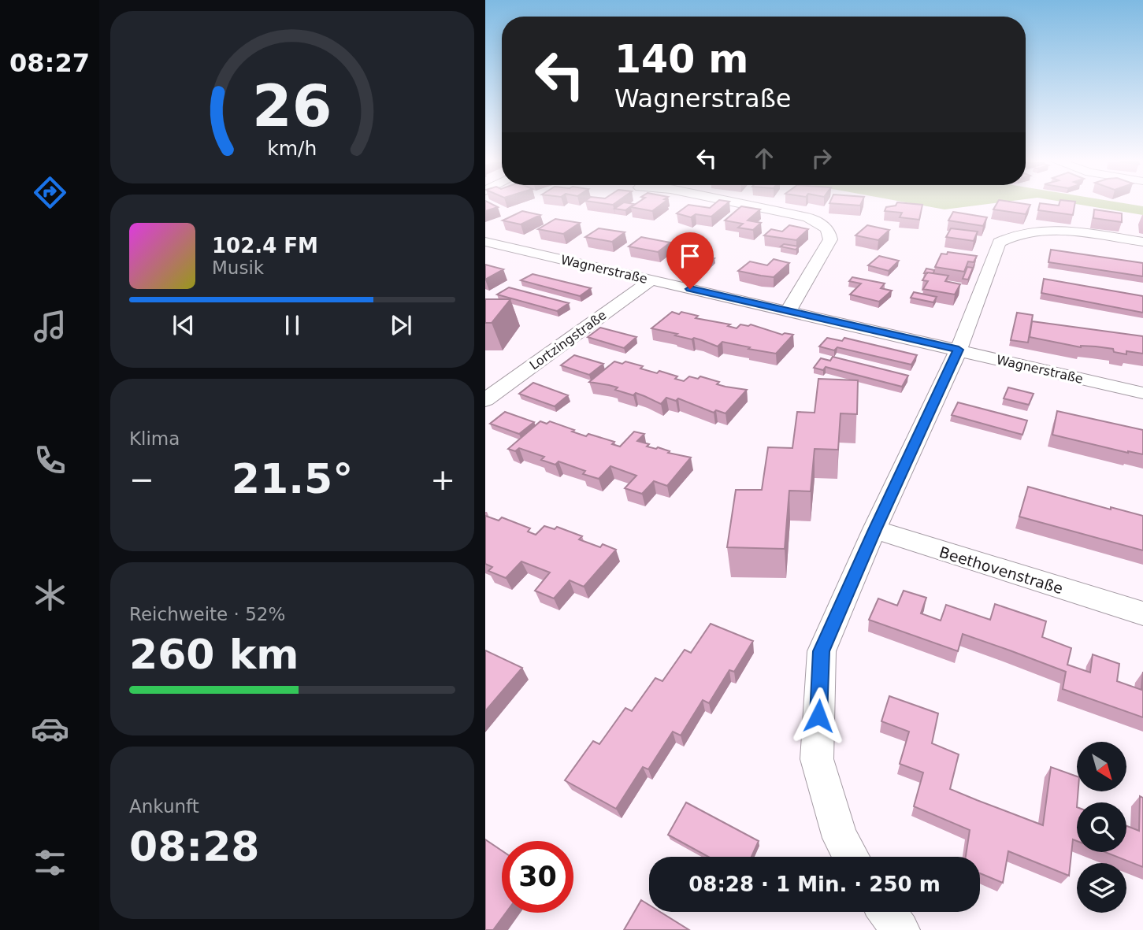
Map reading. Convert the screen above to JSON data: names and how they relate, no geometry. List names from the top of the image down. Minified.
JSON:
{"streets":{"street":["Wagnerstraße","Lortzingstraße","Beethovenstraße"]},"crossings":[["Wagnerstraße","Lortzingstraße"]],"north":"bottom right","page":{"tabs":"08:27","turn":["140 m","Wagnerstraße"],"song":["102.4 FM","Musik"],"tile":["Klima",["Reichweite · 52%","260 km"],["Ankunft","08:28"]],"heat":["−","21.5°","+"],"limit":"30","trip":"08:28 · 1 Min. · 250 m","gauge":["26","km/h"]}}
